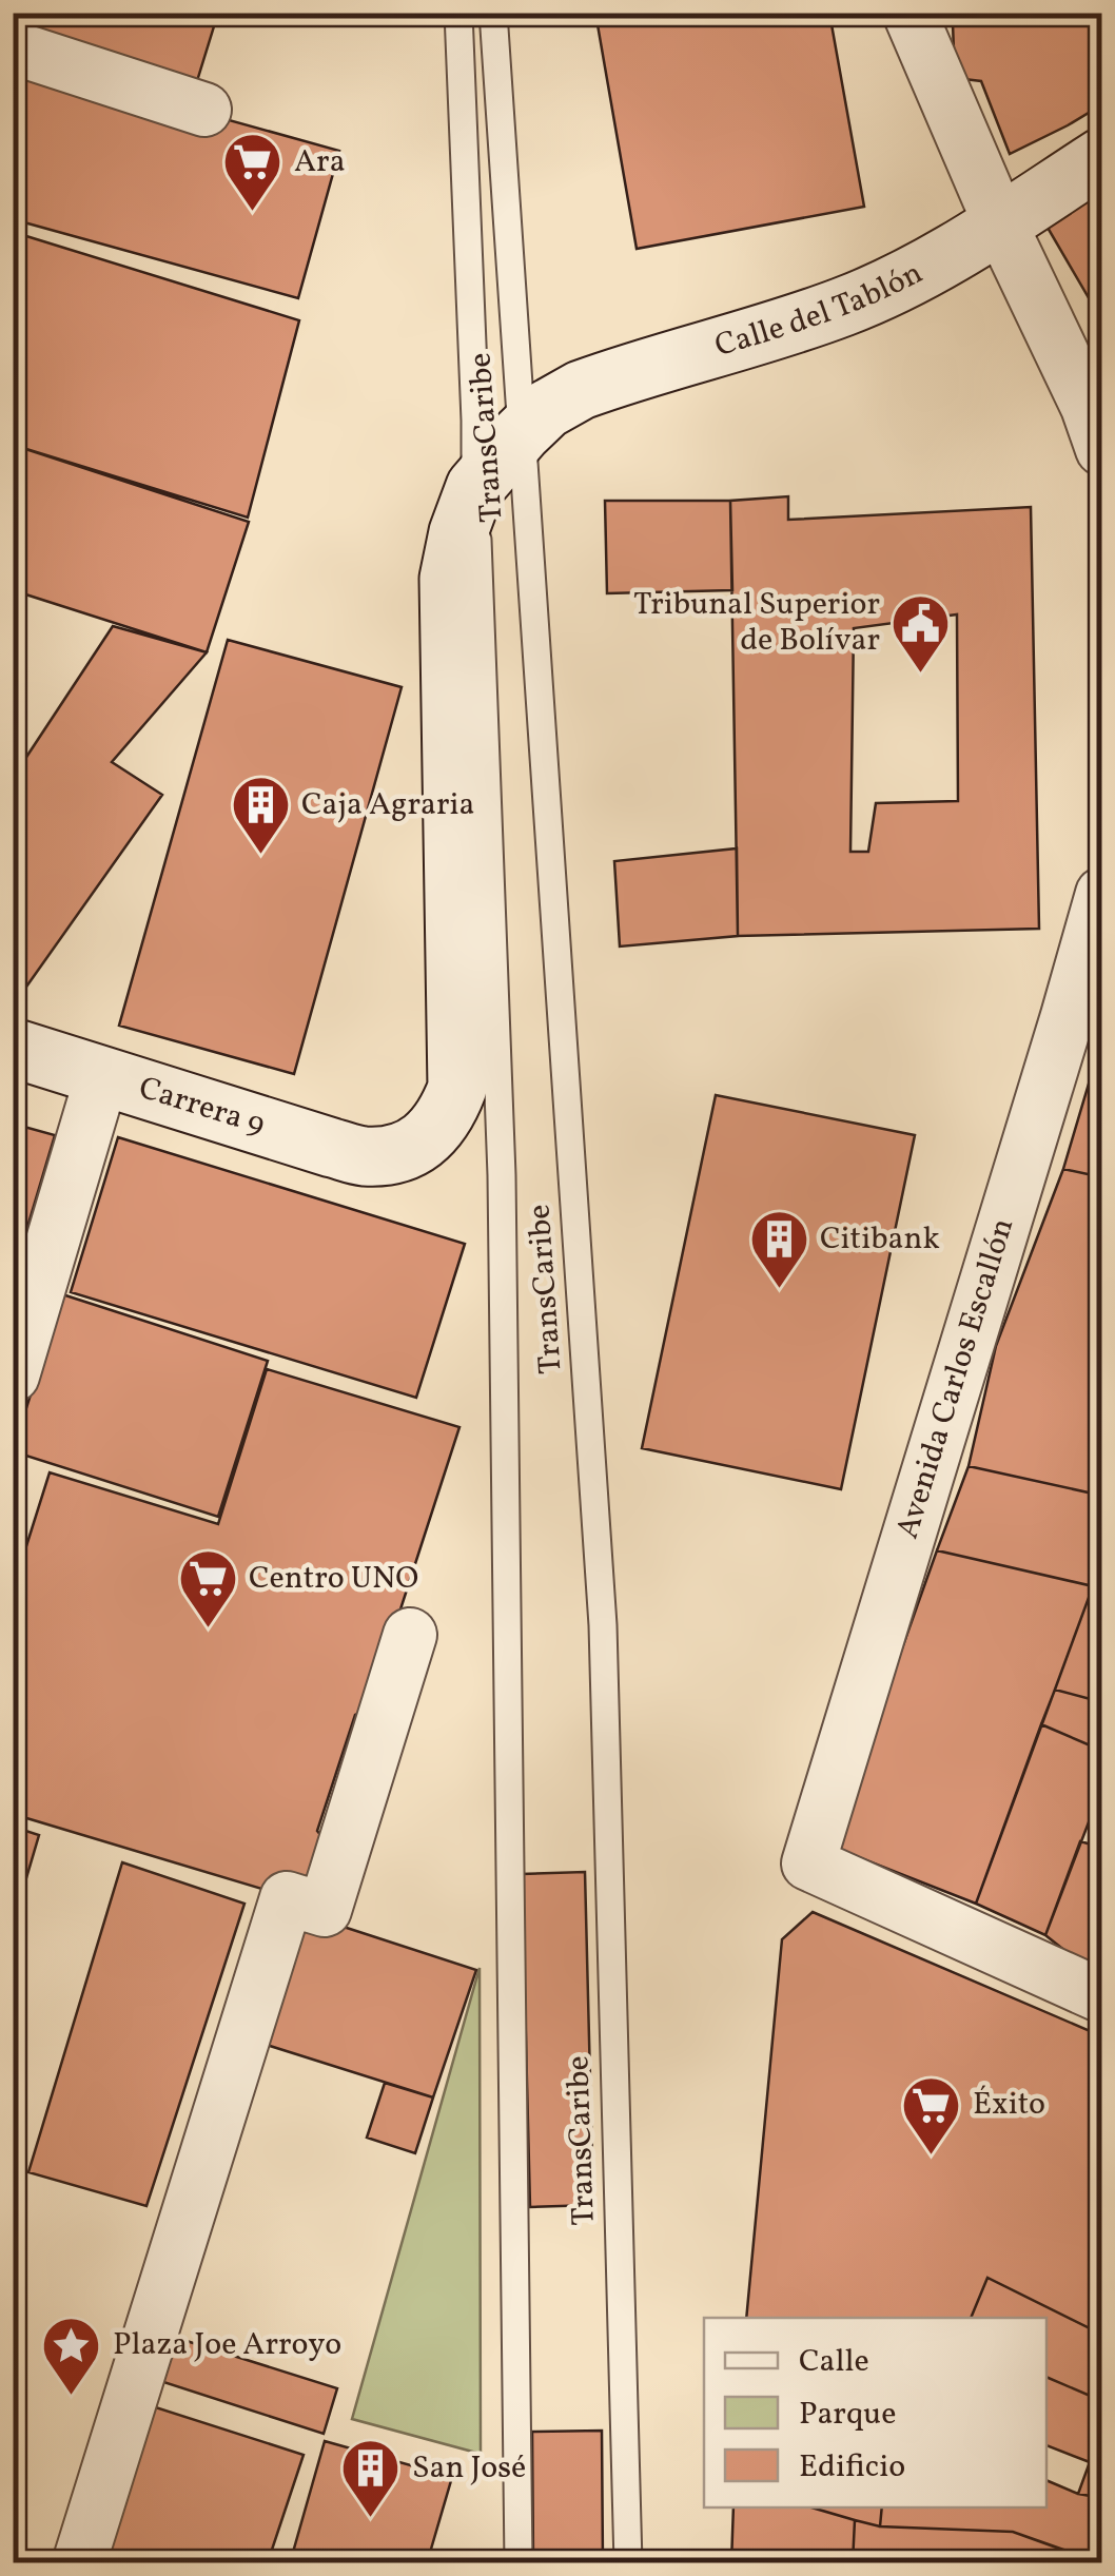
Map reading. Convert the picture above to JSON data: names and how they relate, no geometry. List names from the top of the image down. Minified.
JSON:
{"streets":{"street":["Calle del Tablón","Carrera 9","Avenida Carlos Escallón"],"lane":["TransCaribe"]},"crossings":[["Calle del Tablón","TransCaribe"],["Calle del Tablón","Carrera 9"],["TransCaribe","Carrera 9"]],"places":{"supermarket":["Ara","Centro UNO","Éxito"],"public building":["Tribunal Superior de Bolívar"],"building":["Caja Agraria","Citibank","San José"],"place":["Plaza Joe Arroyo"]},"legend":["Calle","Parque","Edificio"]}
